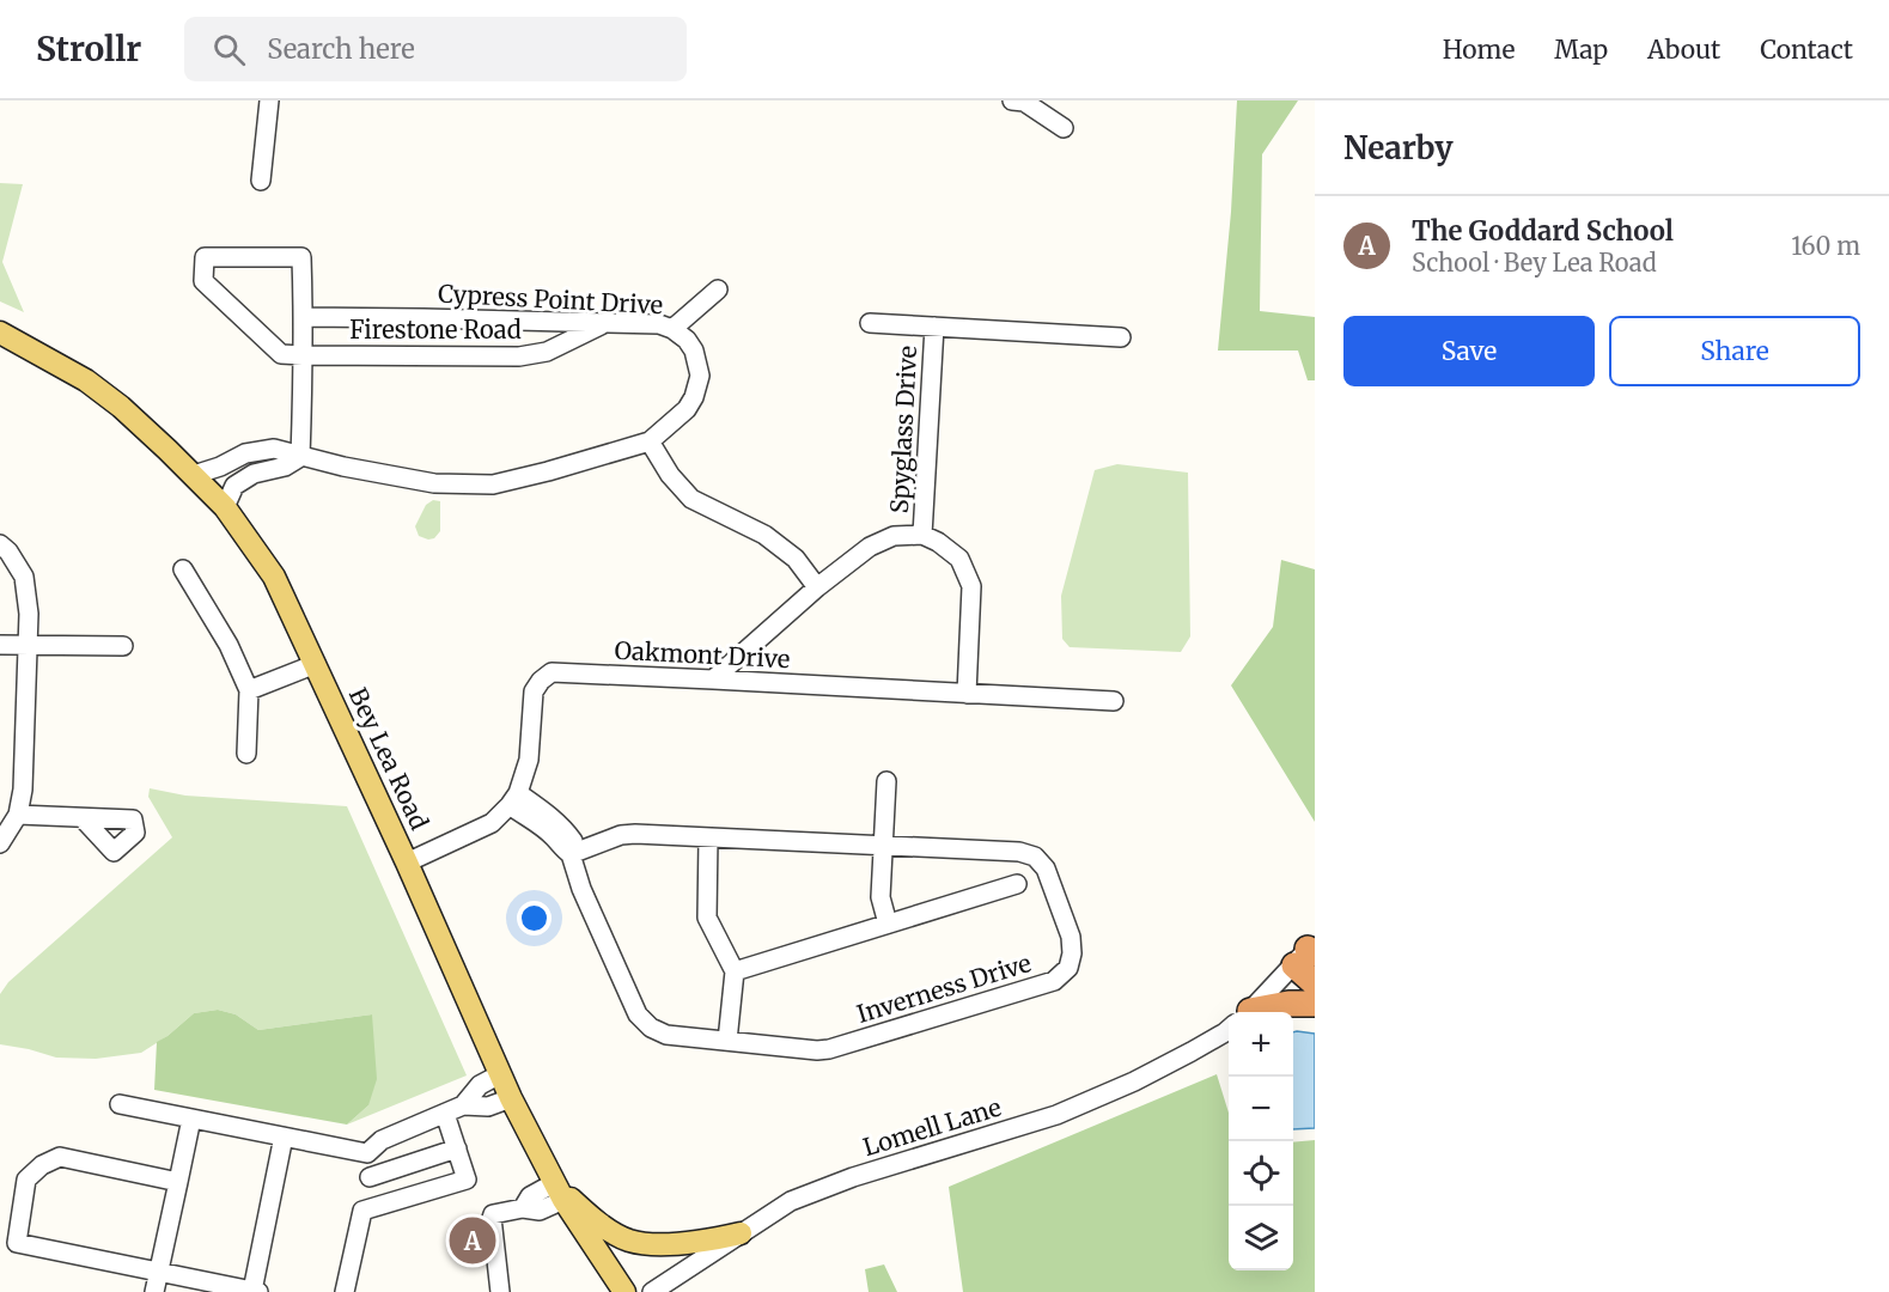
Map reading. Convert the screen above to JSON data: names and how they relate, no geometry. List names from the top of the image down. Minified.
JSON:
{"streets":{"main road":["Bey Lea Road"],"street":["Cypress Point Drive","Firestone Road","Spyglass Drive","Oakmont Drive","Inverness Drive","Lomell Lane"]},"crossings":[["Cypress Point Drive","Firestone Road"]],"page":{"header":"Strollr","search":"Search here","nav":["Home","Map","About","Contact"],"heading":"Nearby","list":[{"mark":"A","name":"The Goddard School","note":"School · Bey Lea Road","value":"160 m"}],"buttons":["Save","Share"],"map_buttons":["+","−"],"pins":"A"}}
